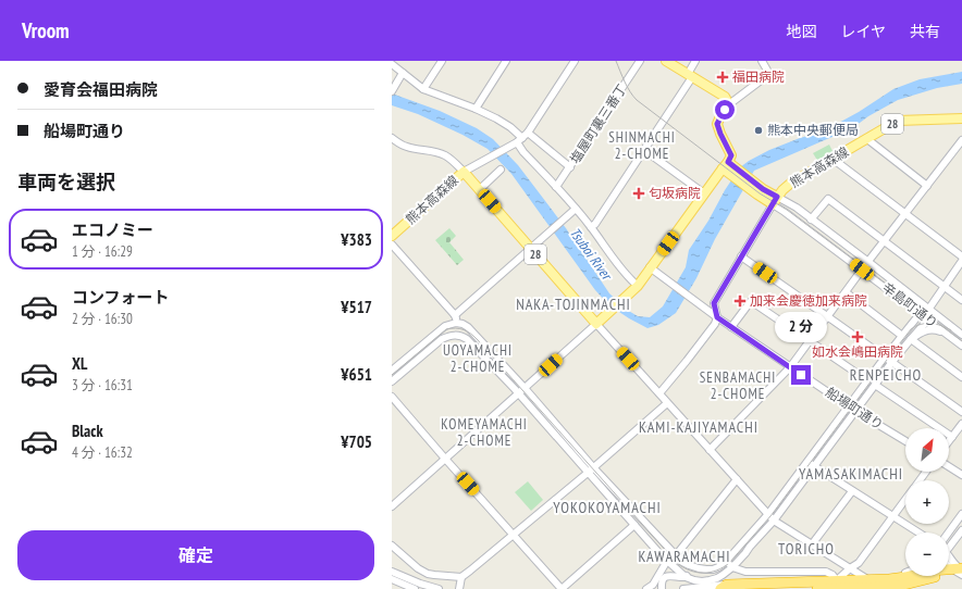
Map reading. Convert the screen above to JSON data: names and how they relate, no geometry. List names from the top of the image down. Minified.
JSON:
{"streets":{"main road":["28","熊本高森線"],"street":["塩屋町裏三番丁","辛島町通り","船場町通り"]},"crossings":[["熊本高森線","辛島町通り"]],"districts":["SHINMACHI 2-CHOME","NAKA-TOJINMACHI","UOYAMACHI 2-CHOME","RENPEICHO","SENBAMACHI 2-CHOME","KOMEYAMACHI 2-CHOME","KAMI-KAJIYAMACHI","YAMASAKIMACHI","YOKOKOYAMACHI","TORICHO","KAWARAMACHI"],"water":["Tsuboi River"],"places":{"health":["福田病院","匂坂病院","加来会慶徳加来病院","如水会嶋田病院"],"other":["熊本中央郵便局"]},"north":"top right","page":{"header":"Vroom","nav":["地図","レイヤ","共有"],"banner":["愛育会福田病院","船場町通り"],"heading":"車両を選択","list":[{"name":"エコノミー","note":"1 分 · 16:29","value":"¥383"},{"name":"コンフォート","note":"2 分 · 16:30","value":"¥517"},{"name":"XL","note":"3 分 · 16:31","value":"¥651"},{"name":"Black","note":"4 分 · 16:32","value":"¥705"}],"bubble":"2 分","map_buttons":["+","−"],"buttons":"確定"}}
